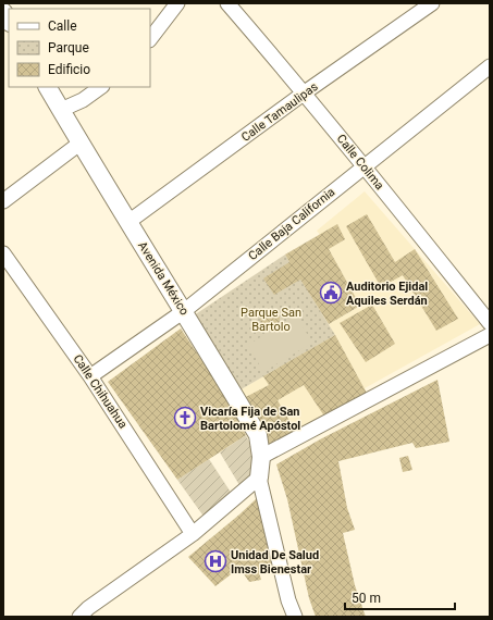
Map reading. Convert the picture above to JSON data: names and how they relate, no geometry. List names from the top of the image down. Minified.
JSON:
{"streets":{"street":["Calle Tamaulipas","Calle Colima","Calle Baja California","Avenida México","Calle Chihuahua"]},"crossings":[["Calle Tamaulipas","Calle Colima"],["Calle Tamaulipas","Avenida México"],["Calle Colima","Calle Baja California"],["Calle Baja California","Avenida México"],["Calle Baja California","Calle Chihuahua"]],"parks":["Parque San Bartolo"],"places":{"public building":["Auditorio Ejidal Aquiles Serdán"],"church":["Vicaría Fija de San Bartolomé Apóstol"],"hospital":["Unidad De Salud Imss Bienestar"]},"legend":["Calle","Parque","Edificio"],"scale_bar":"50 m"}
